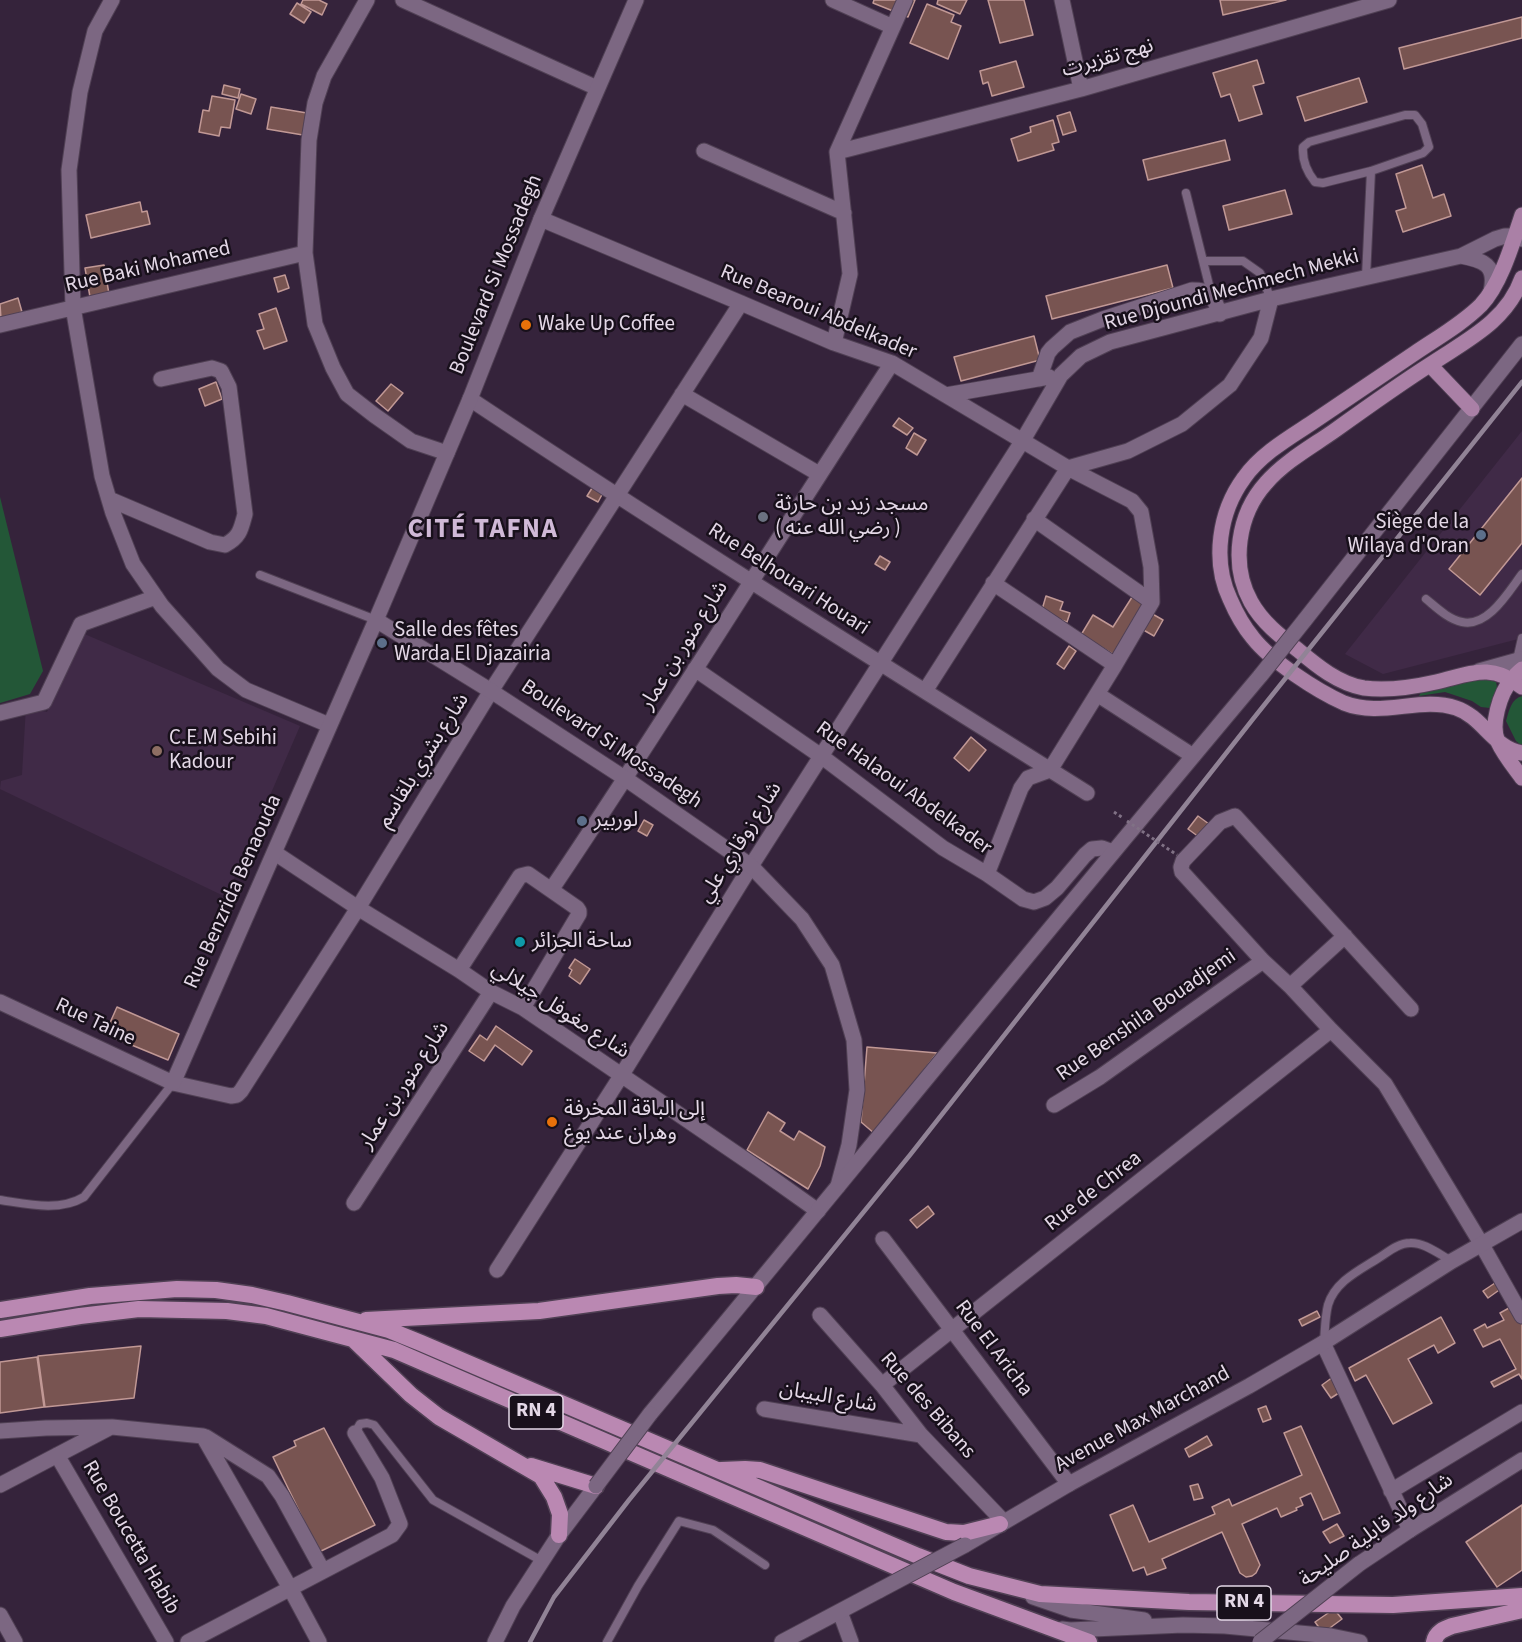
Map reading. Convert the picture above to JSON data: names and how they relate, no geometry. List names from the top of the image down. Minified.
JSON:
{"streets":{"highway":["RN 4"],"street":["نهج تقزيرت","Rue Baki Mohamed","Boulevard Si Mossadegh","Rue Djoundi Mechmech Mekki","Rue Bearoui Abdelkader","Rue Belhouari Houari","شارع منور بن عمار","شارع بشري بلقاسم","Rue Halaoui Abdelkader","شارع زوقاري علي","Rue Benzrida Benaouda","شارع مغوفل جيلالي","Rue Benshila Bouadjemi","Rue Taine","Rue de Chrea","Rue El Aricha","شارع البيبان","Rue des Bibans","Avenue Max Marchand","شارع ولد قابلية صليحة","Rue Boucetta Habib"]},"crossings":[["Boulevard Si Mossadegh","Rue Bearoui Abdelkader"],["Boulevard Si Mossadegh","Rue Belhouari Houari"],["Boulevard Si Mossadegh","شارع منور بن عمار"],["Boulevard Si Mossadegh","شارع بشري بلقاسم"],["Boulevard Si Mossadegh","شارع زوقاري علي"],["Boulevard Si Mossadegh","Rue Benzrida Benaouda"],["Rue Djoundi Mechmech Mekki","Rue Bearoui Abdelkader"],["Rue Djoundi Mechmech Mekki","شارع زوقاري علي"],["Rue Bearoui Abdelkader","شارع منور بن عمار"],["Rue Bearoui Abdelkader","شارع بشري بلقاسم"],["Rue Bearoui Abdelkader","شارع زوقاري علي"],["Rue Belhouari Houari","شارع منور بن عمار"],["Rue Belhouari Houari","شارع بشري بلقاسم"],["Rue Belhouari Houari","شارع زوقاري علي"],["شارع منور بن عمار","Rue Halaoui Abdelkader"],["شارع منور بن عمار","شارع مغوفل جيلالي"],["شارع بشري بلقاسم","Rue Benzrida Benaouda"],["شارع بشري بلقاسم","شارع مغوفل جيلالي"],["شارع بشري بلقاسم","Rue Taine"],["Rue Halaoui Abdelkader","شارع زوقاري علي"],["شارع زوقاري علي","شارع مغوفل جيلالي"],["Rue Benzrida Benaouda","شارع مغوفل جيلالي"],["Rue Benzrida Benaouda","Rue Taine"],["Rue de Chrea","Rue El Aricha"],["Rue de Chrea","Rue des Bibans"],["Rue El Aricha","Avenue Max Marchand"],["شارع البيبان","Rue des Bibans"],["Rue des Bibans","Avenue Max Marchand"]],"districts":["CITÉ TAFNA"],"places":["Wake Up Coffee","مسجد زيد بن حارثة ( رضي الله عنه )","Siège de la Wilaya d'Oran","Salle des fêtes Warda El Djazairia","C.E.M Sebihi Kadour","لوربير","ساحة الجزائر","إلى الباقة المخرفة وهران عند يوغ"]}
